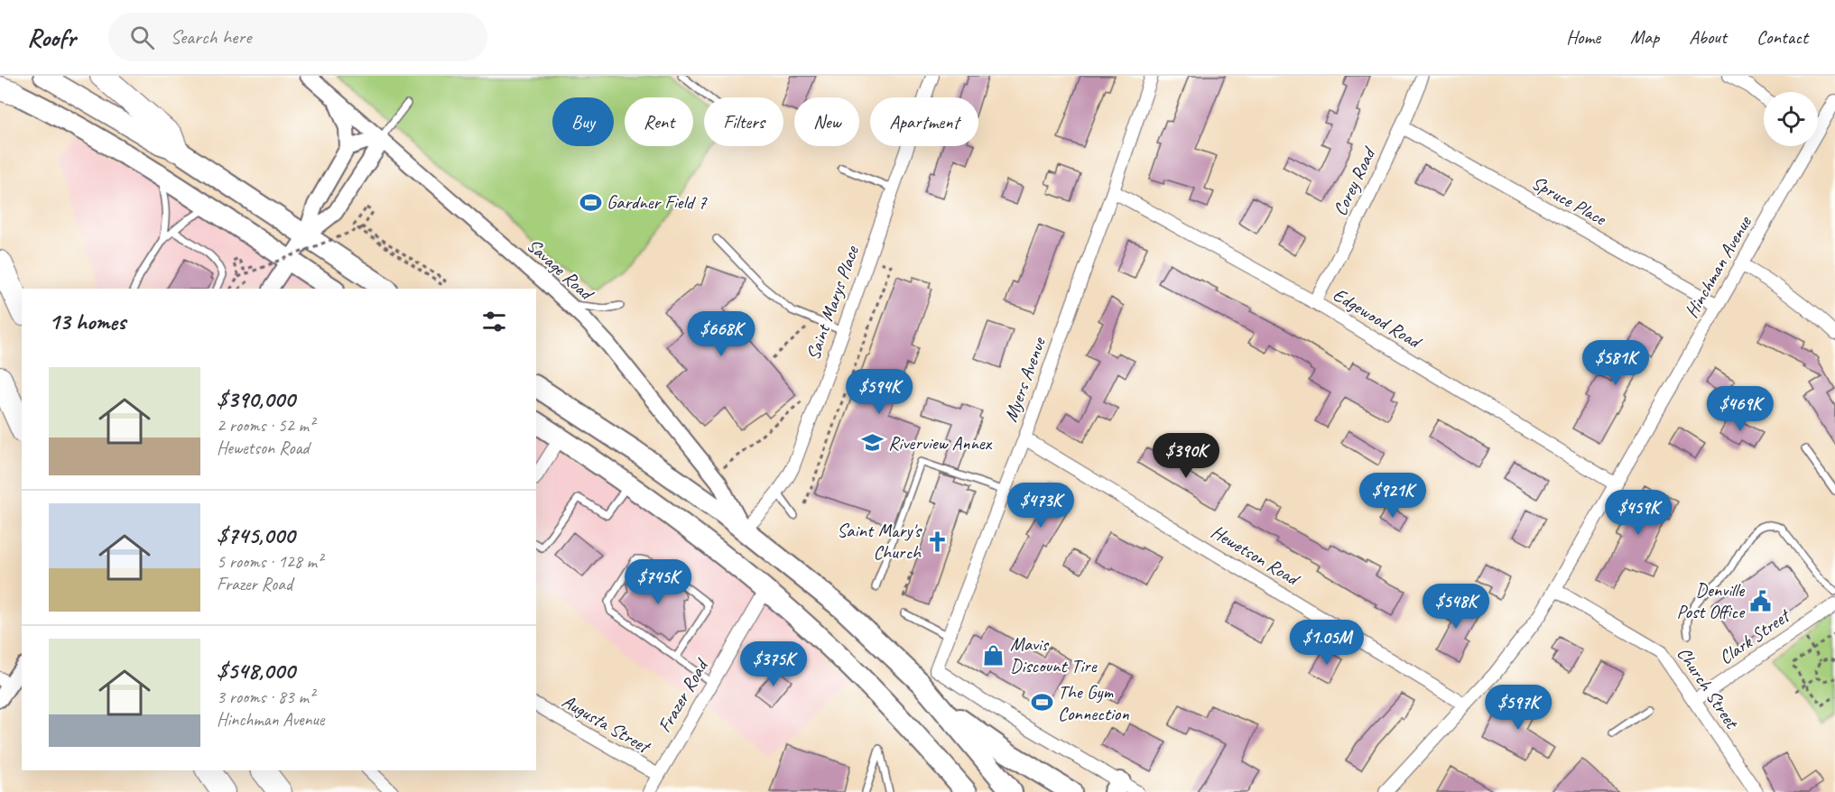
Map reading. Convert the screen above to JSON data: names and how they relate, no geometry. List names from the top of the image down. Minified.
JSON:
{"streets":{"street":["Corey Road","Spruce Place","Hinchman Avenue","Savage Road","Saint Marys Place","Edgewood Road","Myers Avenue","Hewetson Road","Clark Street","Church Street","Frazer Road","Augusta Street"]},"crossings":[["Corey Road","Spruce Place"],["Corey Road","Edgewood Road"],["Spruce Place","Hinchman Avenue"],["Hinchman Avenue","Edgewood Road"],["Hinchman Avenue","Hewetson Road"],["Hinchman Avenue","Church Street"],["Savage Road","Saint Marys Place"],["Edgewood Road","Myers Avenue"],["Myers Avenue","Hewetson Road"],["Clark Street","Church Street"],["Frazer Road","Augusta Street"]],"places":{"sports":["Gardner Field 7","The Gym Connection"],"school or university":["Riverview Annex"],"church":["Saint Mary's Church"],"public building":["Denville Post Office"],"shop":["Mavis Discount Tire"]},"page":{"header":"Roofr","search":"Search here","nav":["Home","Map","About","Contact"],"chip":["Buy","Rent","Filters","New","Apartment"],"heading":"13 homes","price":["$668K","$581K","$594K","$469K","$390K","$921K","$473K","$459K","$745K","$548K","$1.05M","$375K","$597K"],"list":[{"name":"$390,000","note":"2 rooms · 52 m² · Hewetson Road"},{"name":"$745,000","note":"5 rooms · 128 m² · Frazer Road"},{"name":"$548,000","note":"3 rooms · 83 m² · Hinchman Avenue"}]}}
